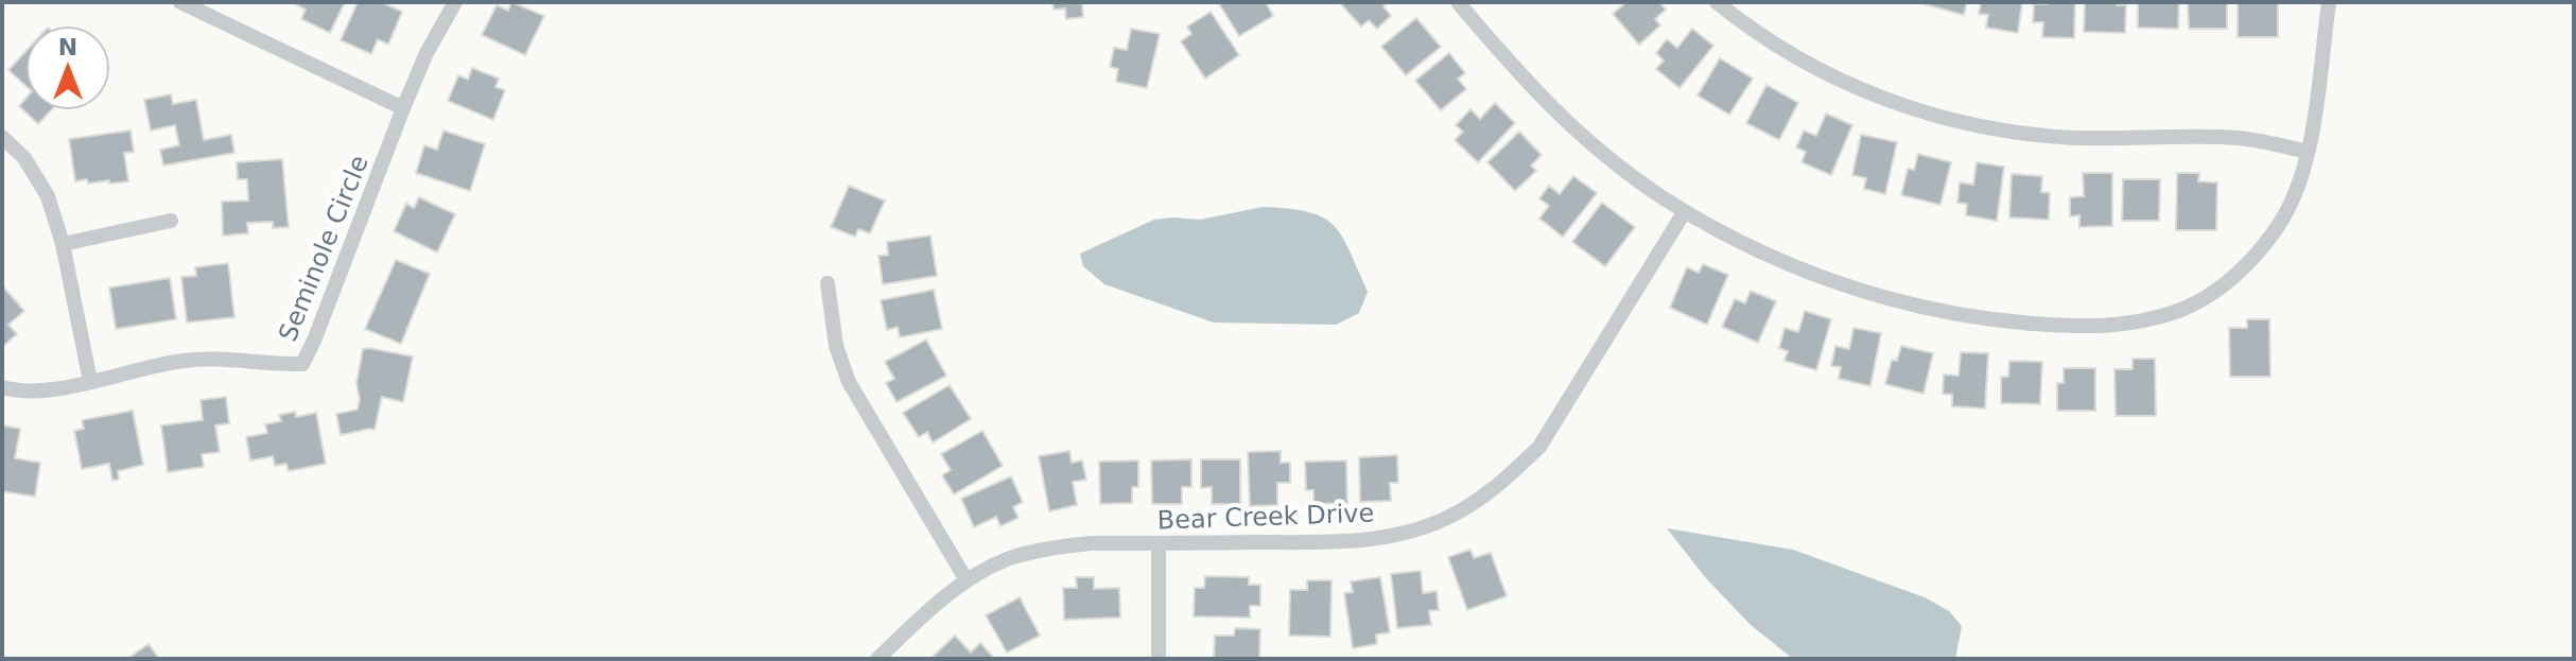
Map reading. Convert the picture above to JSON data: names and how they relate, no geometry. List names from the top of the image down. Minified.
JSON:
{"streets":{"street":["Seminole Circle","Bear Creek Drive"]},"north":"top"}
